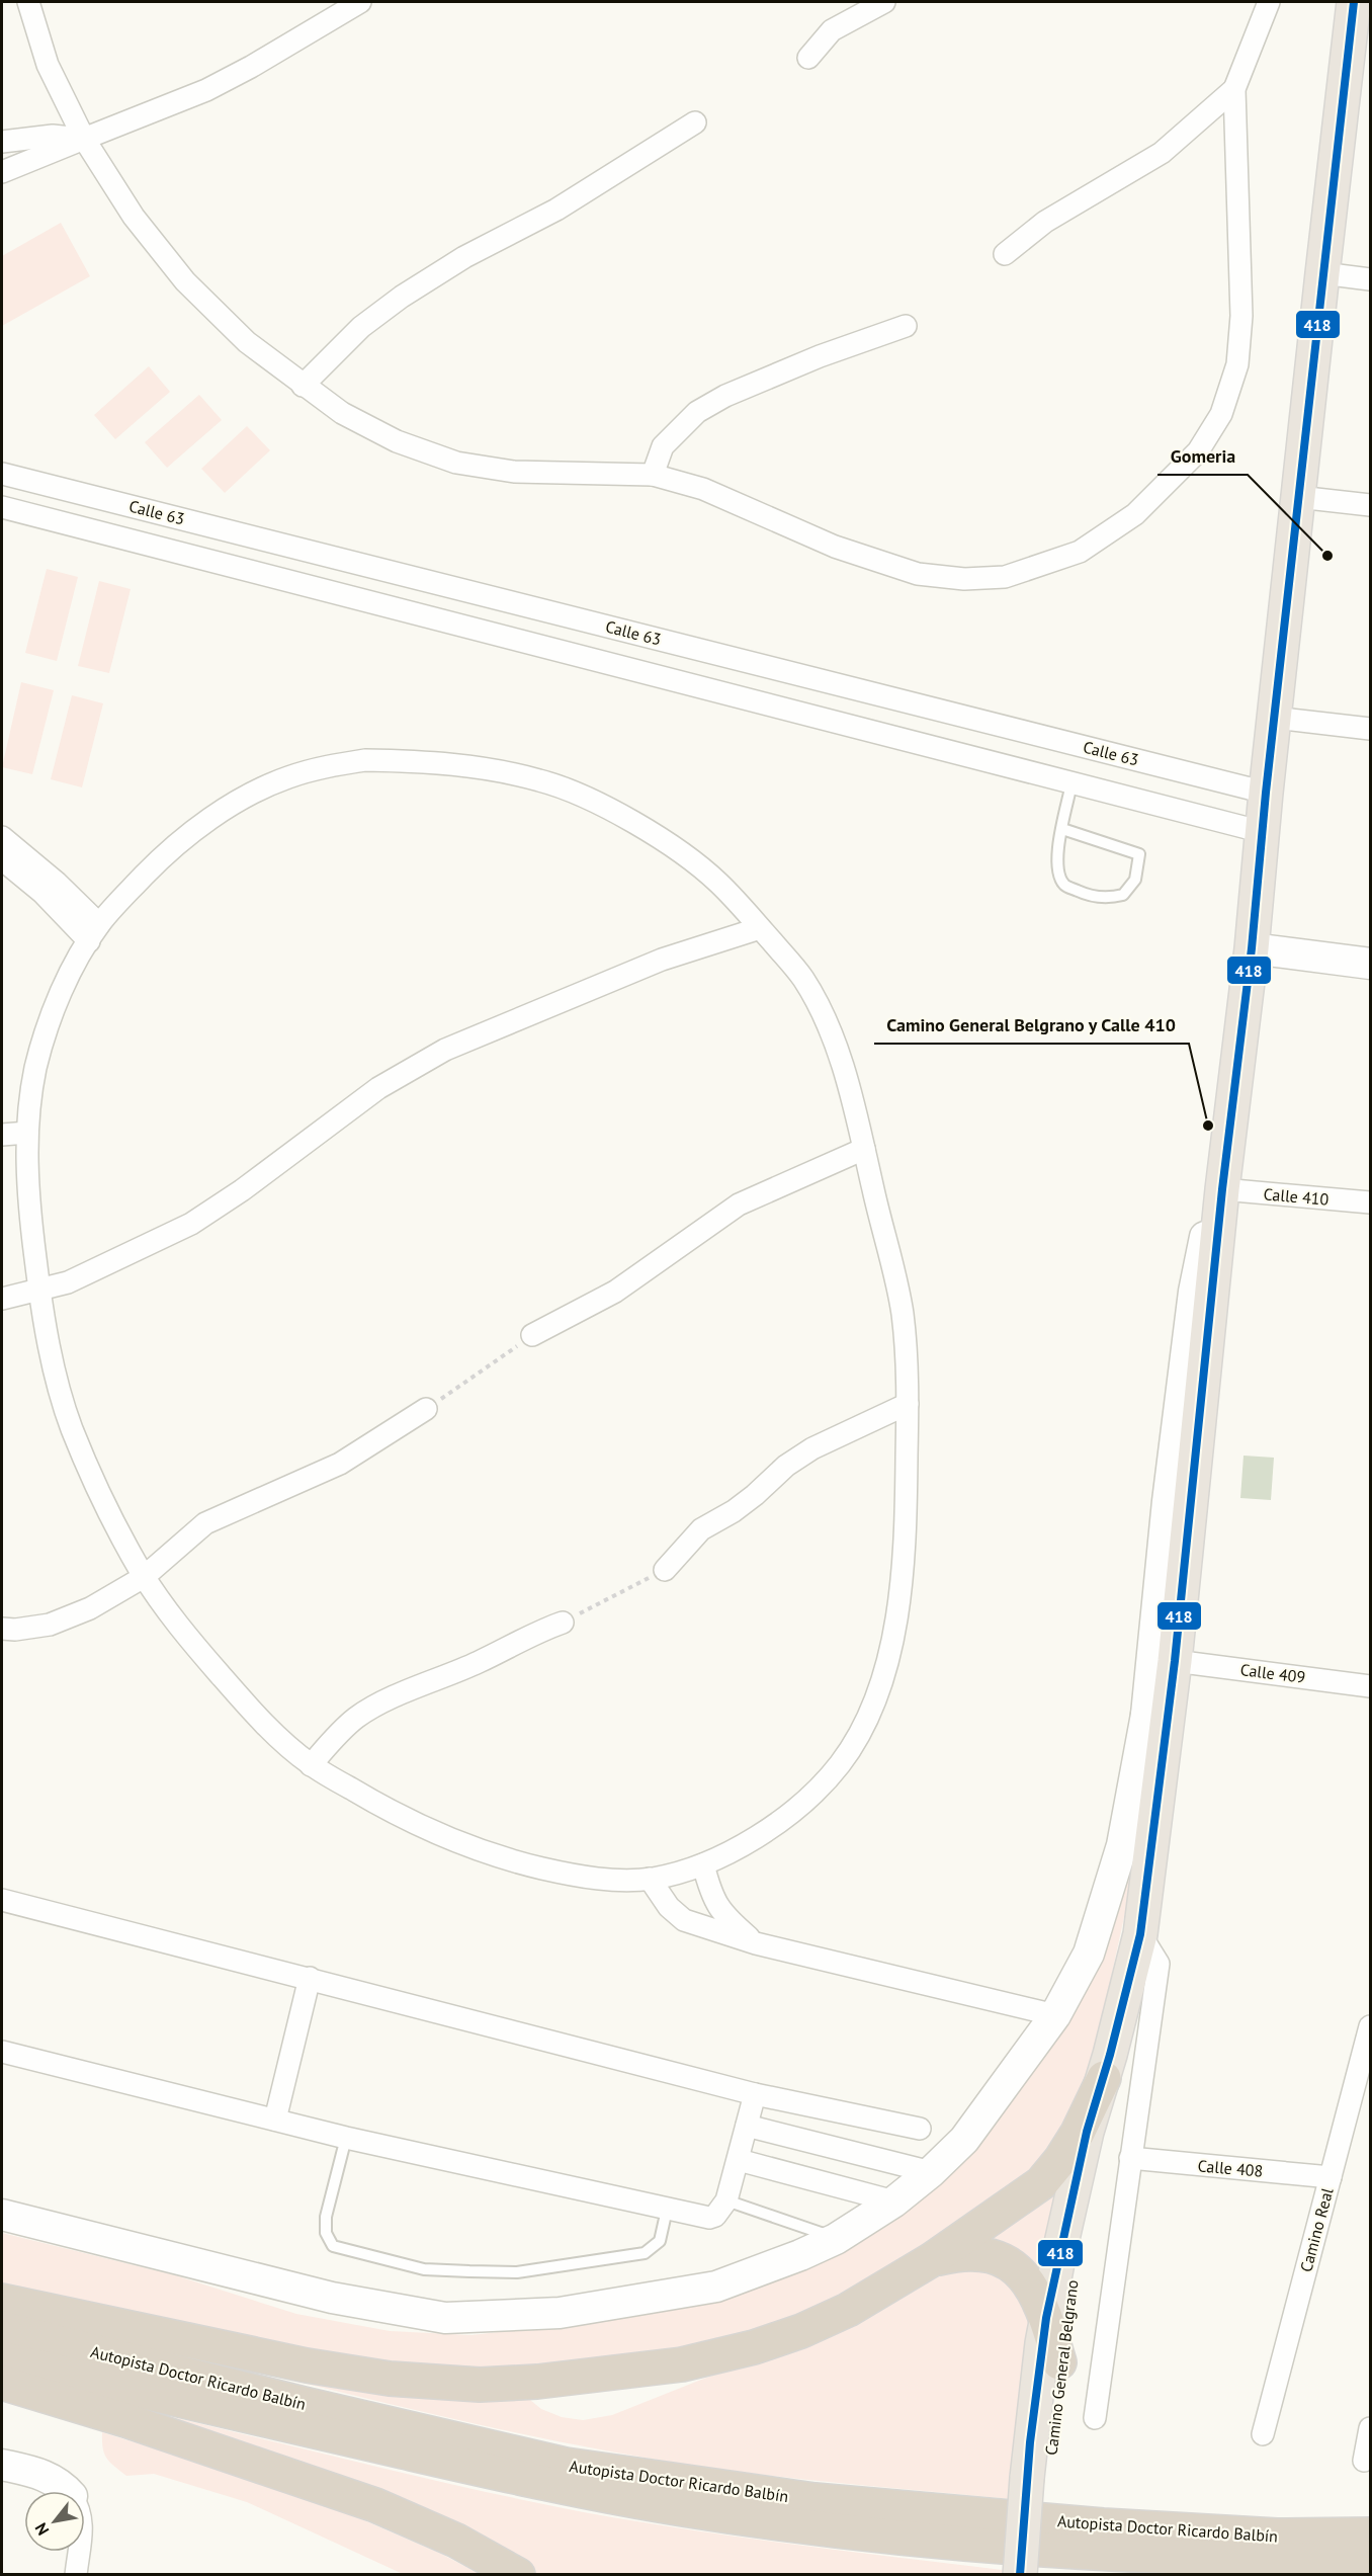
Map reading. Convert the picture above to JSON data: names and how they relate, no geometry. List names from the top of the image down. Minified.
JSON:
{"streets":{"highway":["Autopista Doctor Ricardo Balbín"],"main road":["Camino General Belgrano"],"street":["Calle 63","Calle 410","Calle 409","Calle 408","Camino Real"]},"crossings":[["Calle 63","Camino General Belgrano"],["Calle 410","Camino General Belgrano"],["Calle 409","Camino General Belgrano"],["Calle 408","Camino Real"]],"places":["Gomeria","Camino General Belgrano y Calle 410"],"lines":["transit line 418"],"north":"bottom left"}
